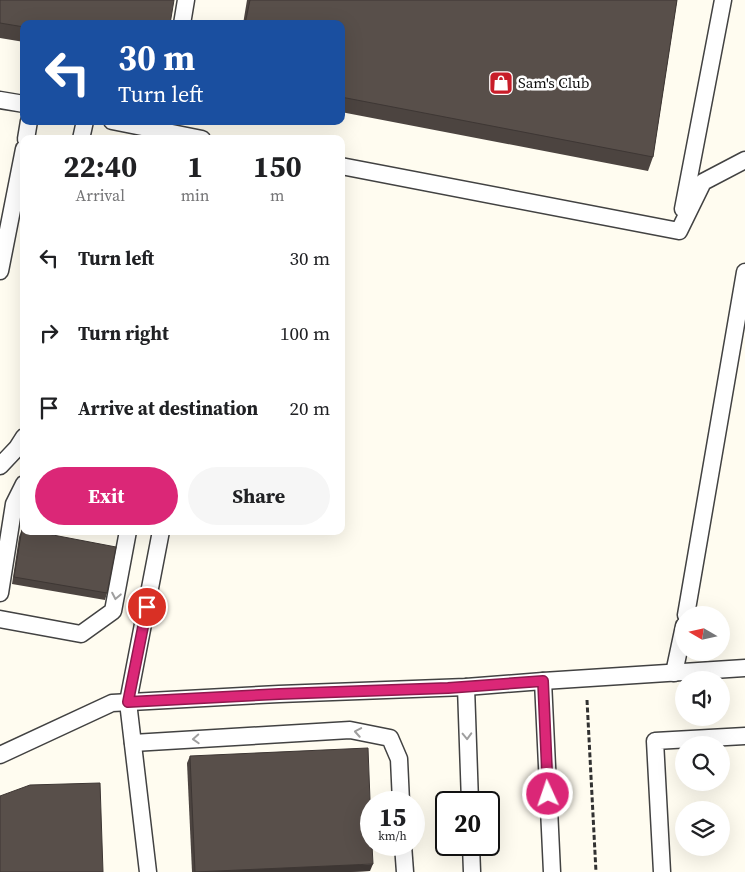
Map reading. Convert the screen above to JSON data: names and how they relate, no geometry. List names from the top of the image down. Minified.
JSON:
{"places":{"shop":["Sam's Club"]},"north":"left","page":{"turn":["30 m","Turn left"],"eta":["22:40","Arrival","1","min","150","m"],"list":[{"name":"Turn left","value":"30 m"},{"name":"Turn right","value":"100 m"},{"name":"Arrive at destination","value":"20 m"}],"buttons":["Exit","Share"],"speed":"15 km/h","limit":"20"}}
